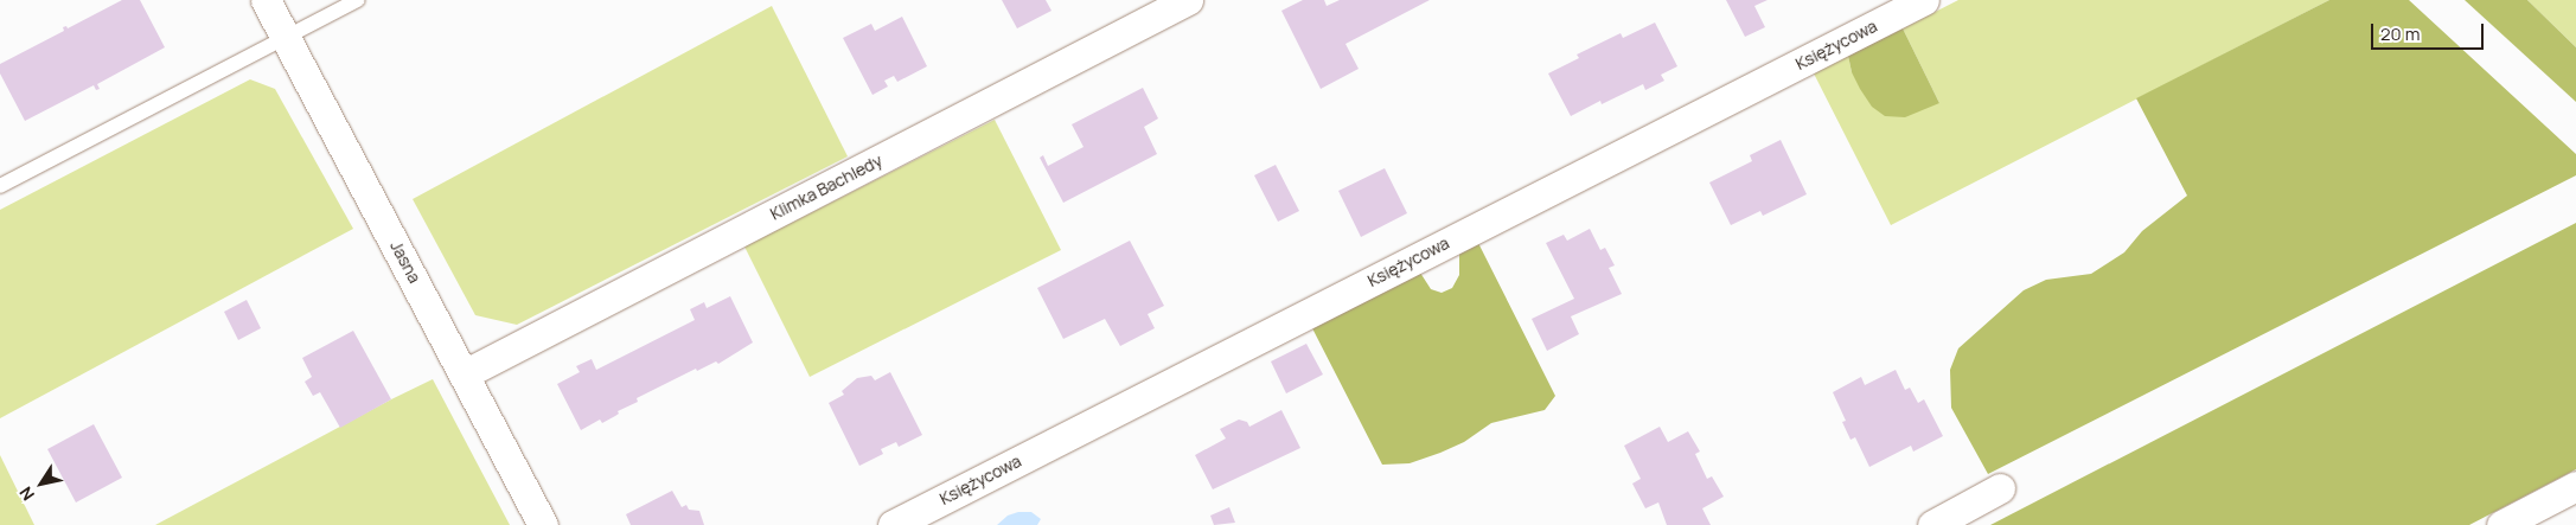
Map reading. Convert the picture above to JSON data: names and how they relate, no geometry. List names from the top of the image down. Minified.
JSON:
{"streets":{"street":["Księżycowa","Klimka Bachledy","Jasna"]},"crossings":[["Klimka Bachledy","Jasna"]],"scale_bar":"20 m","north":"bottom left"}
